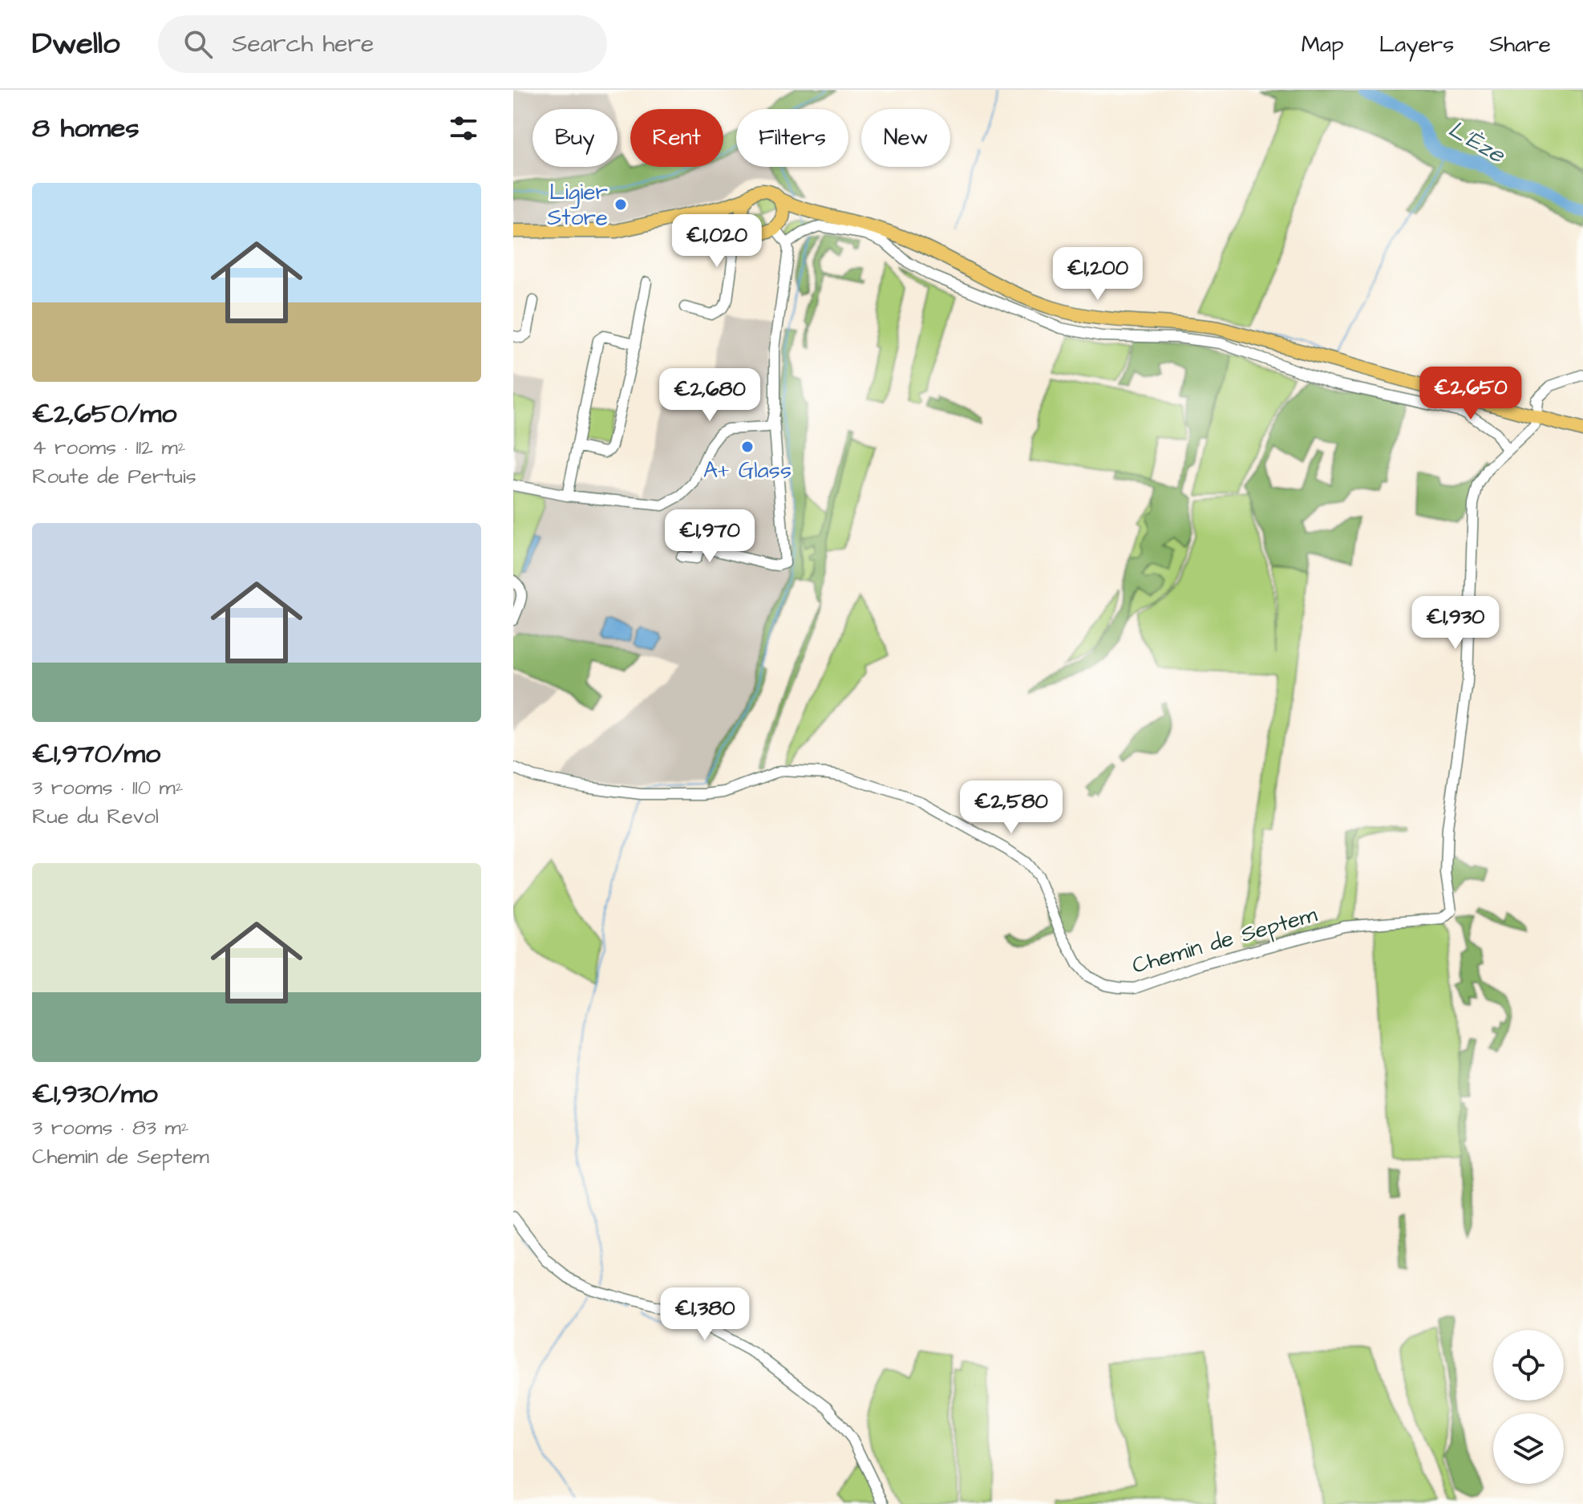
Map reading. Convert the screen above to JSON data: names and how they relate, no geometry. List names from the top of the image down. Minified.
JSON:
{"streets":{"street":["Chemin de Septem"]},"water":["L'Èze"],"places":["Ligier Store","A+ Glass"],"page":{"header":"Dwello","search":"Search here","nav":["Map","Layers","Share"],"heading":"8 homes","chip":["Buy","Rent","Filters","New"],"list":[{"name":"€2,650/mo","note":"4 rooms · 112 m² · Route de Pertuis"},{"name":"€1,970/mo","note":"3 rooms · 110 m² · Rue du Revol"},{"name":"€1,930/mo","note":"3 rooms · 83 m² · Chemin de Septem"}],"price":["€1,020","€1,200","€2,650","€2,680","€1,970","€1,930","€2,580","€1,380"]}}
